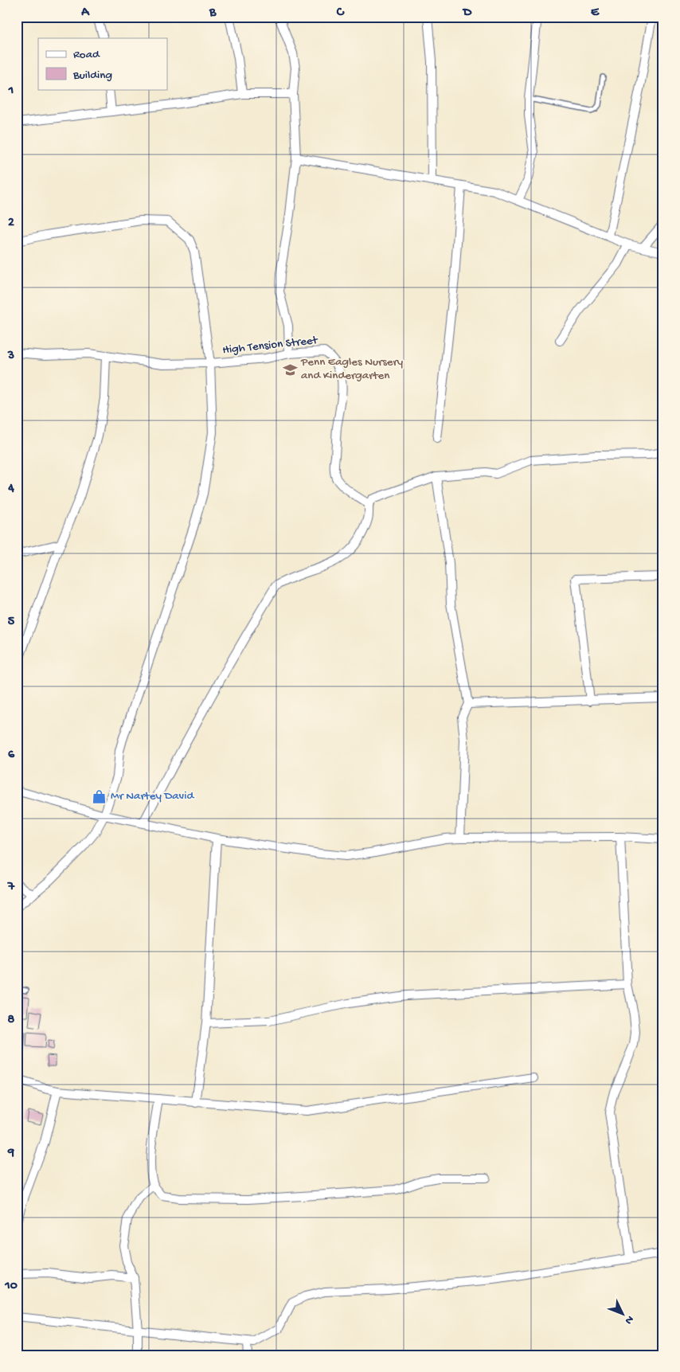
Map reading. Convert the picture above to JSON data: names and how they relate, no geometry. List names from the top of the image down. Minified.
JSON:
{"streets":{"street":["High Tension Street"]},"places":{"school or university":["Penn Eagles Nursery and Kindergarten"],"shop":["Mr Nartey David"]},"legend":["Road","Building"],"north":"bottom right","grid":{"columns":["A","B","C","D","E"],"rows":["1","2","3","4","5","6","7","8","9","10"]}}
